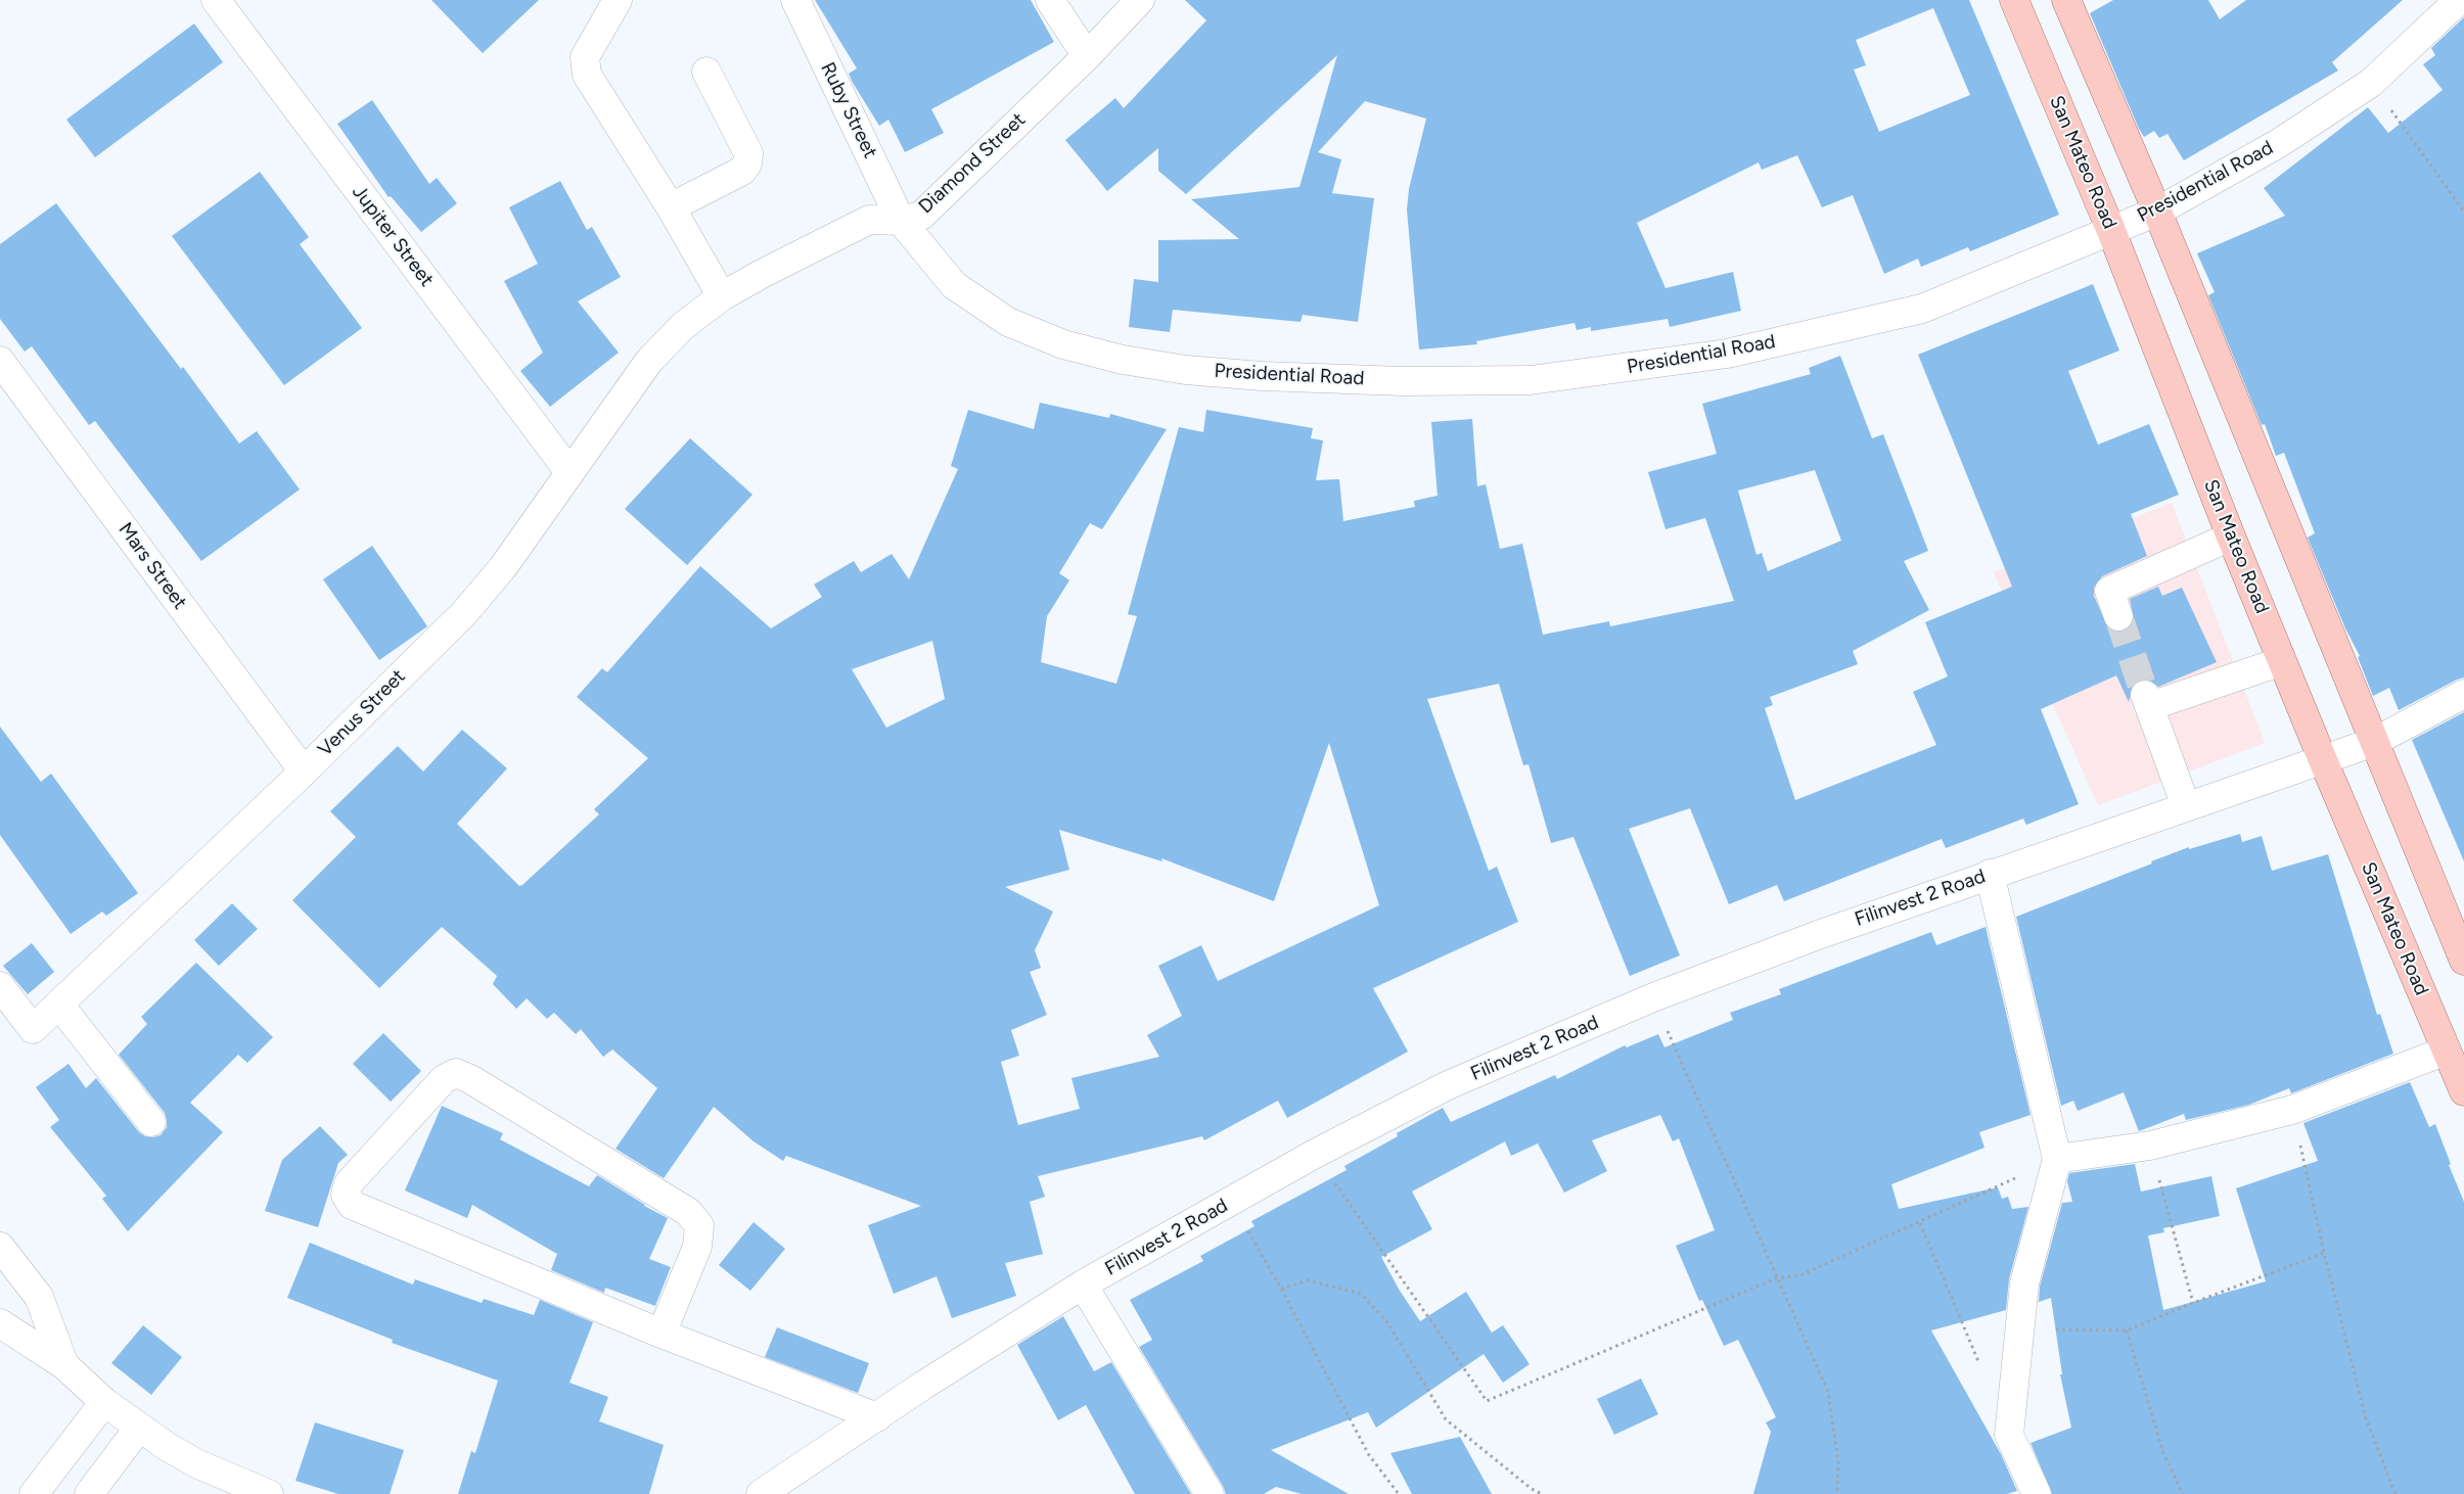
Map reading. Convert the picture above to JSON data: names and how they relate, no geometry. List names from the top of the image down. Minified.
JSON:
{"streets":{"main road":["San Mateo Road"],"street":["Ruby Street","Diamond Street","Presidential Road","Jupiter Street","Mars Street","Venus Street","Filinvest 2 Road"]},"crossings":[["Ruby Street","Diamond Street"],["Ruby Street","Presidential Road"],["San Mateo Road","Presidential Road"],["San Mateo Road","Filinvest 2 Road"],["Diamond Street","Presidential Road"],["Diamond Street","Venus Street"],["Jupiter Street","Venus Street"],["Mars Street","Venus Street"]]}
